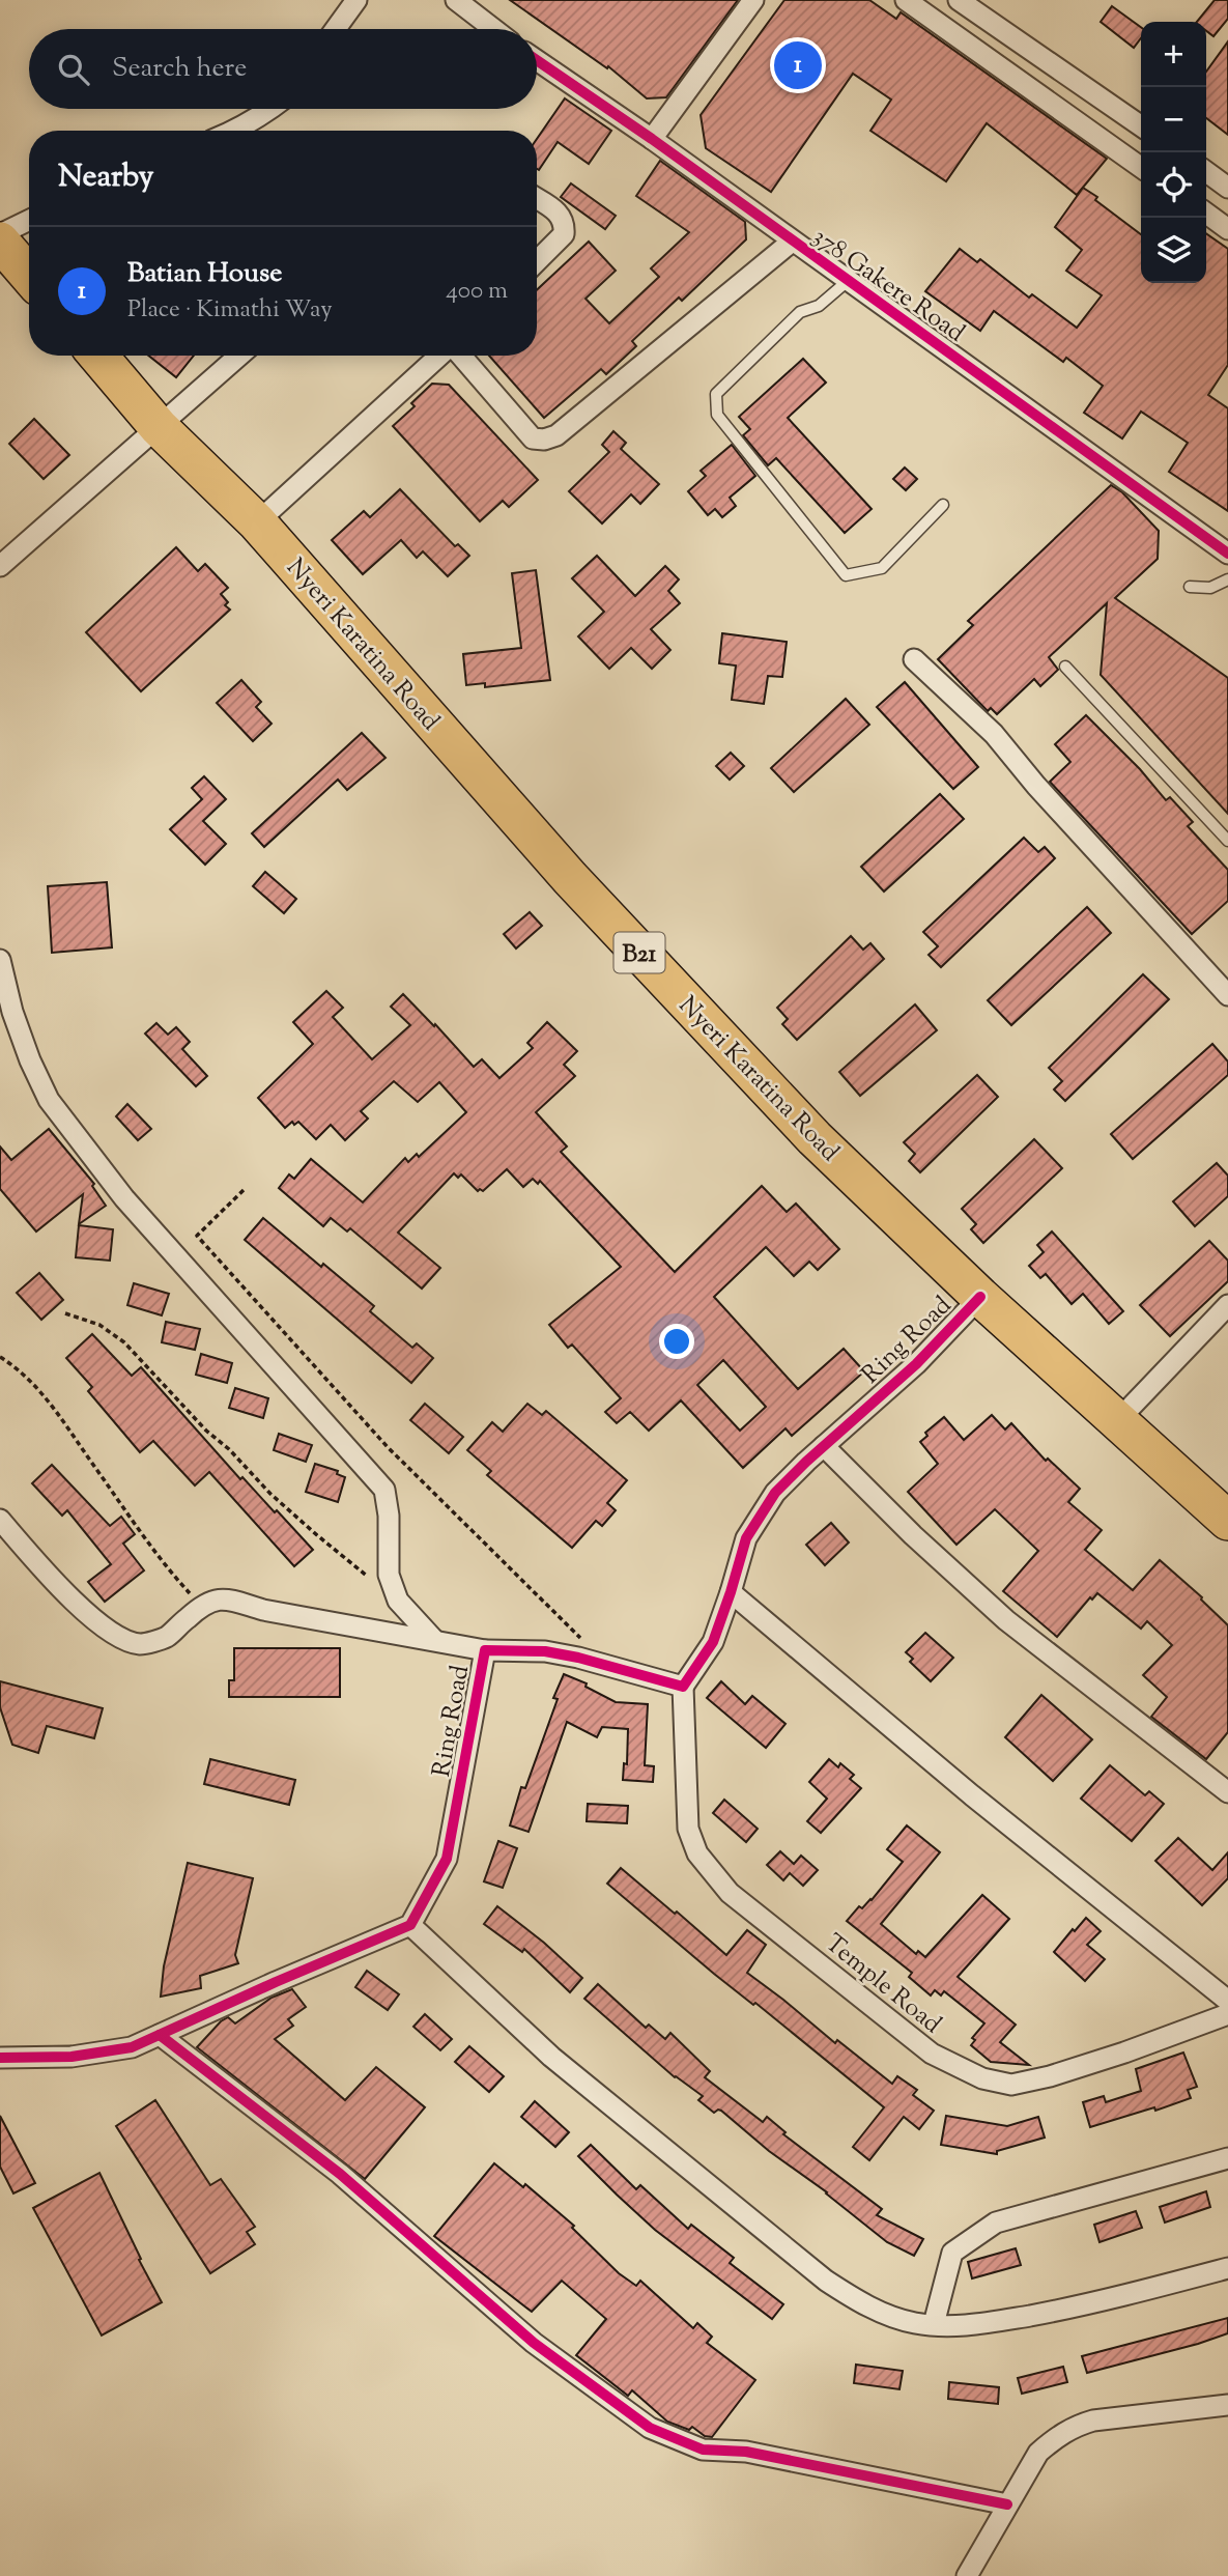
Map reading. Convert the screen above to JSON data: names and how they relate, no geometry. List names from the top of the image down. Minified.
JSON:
{"streets":{"highway":["Nyeri Karatina Road","B21"],"street":["378 Gakere Road","Ring Road","Temple Road"]},"crossings":[["Nyeri Karatina Road","Ring Road"],["Ring Road","Temple Road"]],"page":{"map_buttons":["+","−"],"search":"Search here","pins":"1","heading":"Nearby","list":[{"mark":"1","name":"Batian House","note":"Place · Kimathi Way","value":"400 m"}]}}
